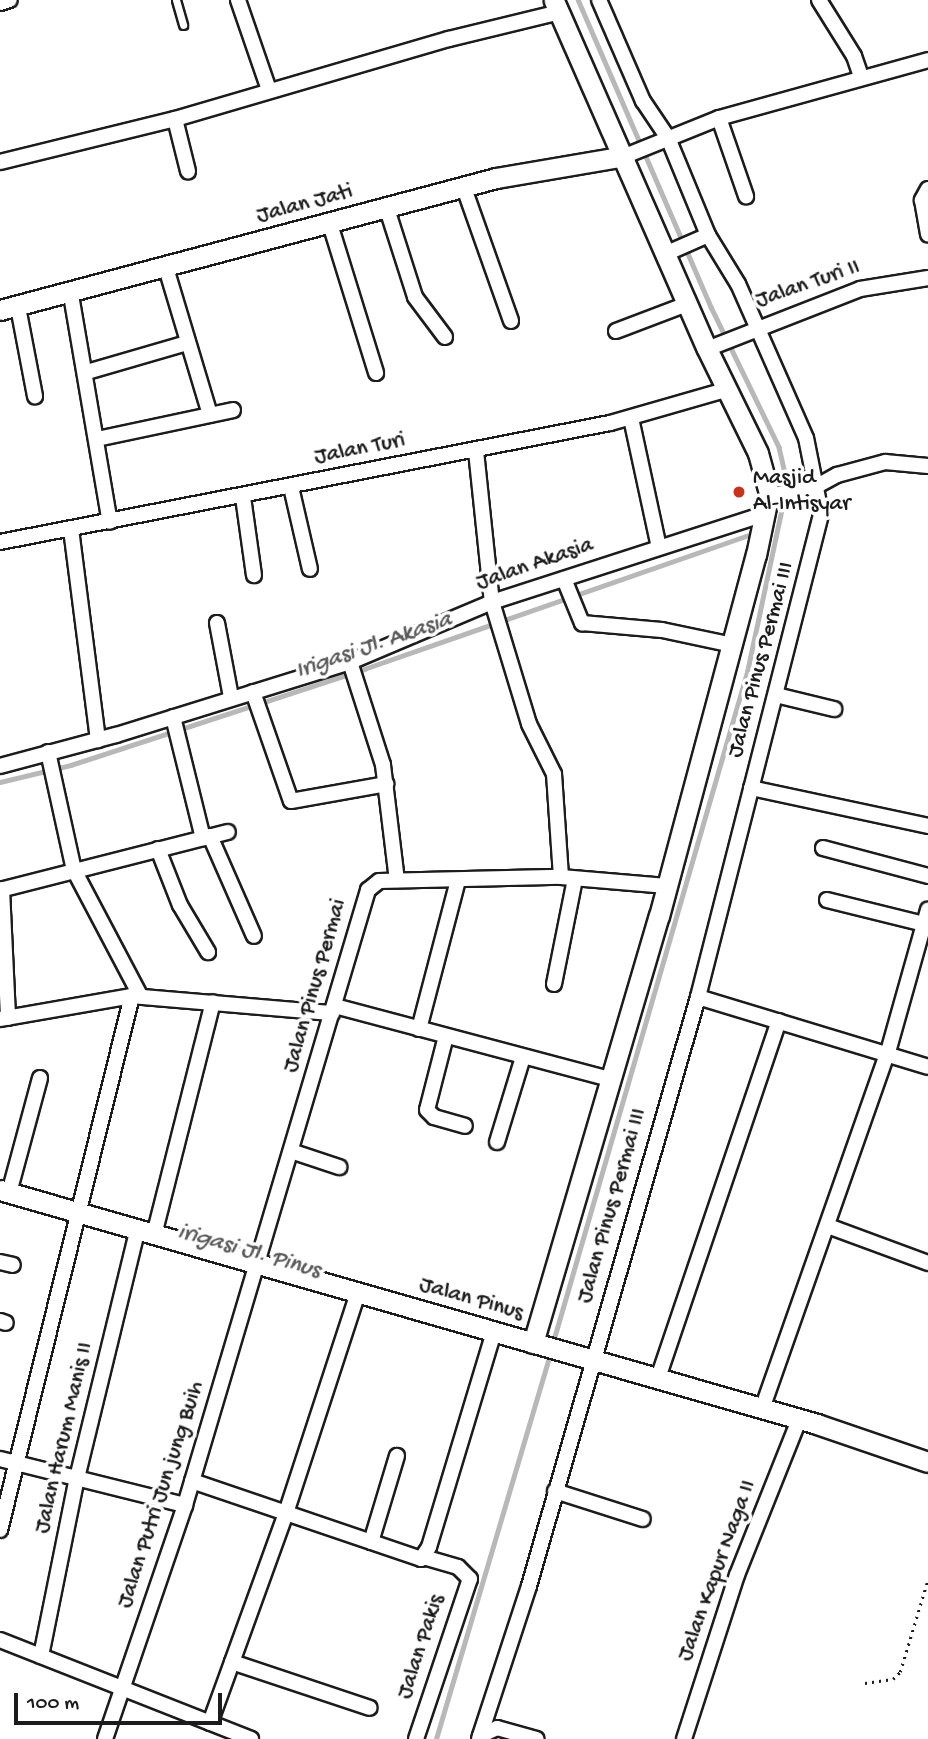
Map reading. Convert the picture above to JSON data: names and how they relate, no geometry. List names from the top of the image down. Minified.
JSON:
{"streets":{"street":["Jalan Jati","Jalan Turi II","Jalan Turi","Jalan Akasia","Jalan Pinus Permai III","Jalan Pinus Permai","Jalan Pinus","Jalan Harum Manis II","Jalan Putri Jun jung Buih","Jalan Kapur Naga II","Jalan Pakis"]},"crossings":[["Jalan Turi II","Jalan Pinus Permai III"],["Jalan Akasia","Jalan Pinus Permai III"],["Jalan Pinus Permai III","Jalan Pinus"],["Jalan Pinus Permai","Jalan Pinus"],["Jalan Pinus Permai","Jalan Putri Jun jung Buih"],["Jalan Pinus","Jalan Harum Manis II"],["Jalan Pinus","Jalan Putri Jun jung Buih"],["Jalan Pinus","Jalan Kapur Naga II"]],"water":["Irigasi Jl. Akasia","irigasi Jl. Pinus"],"places":["Masjid Al-Intisyar"],"scale_bar":"100 m"}
